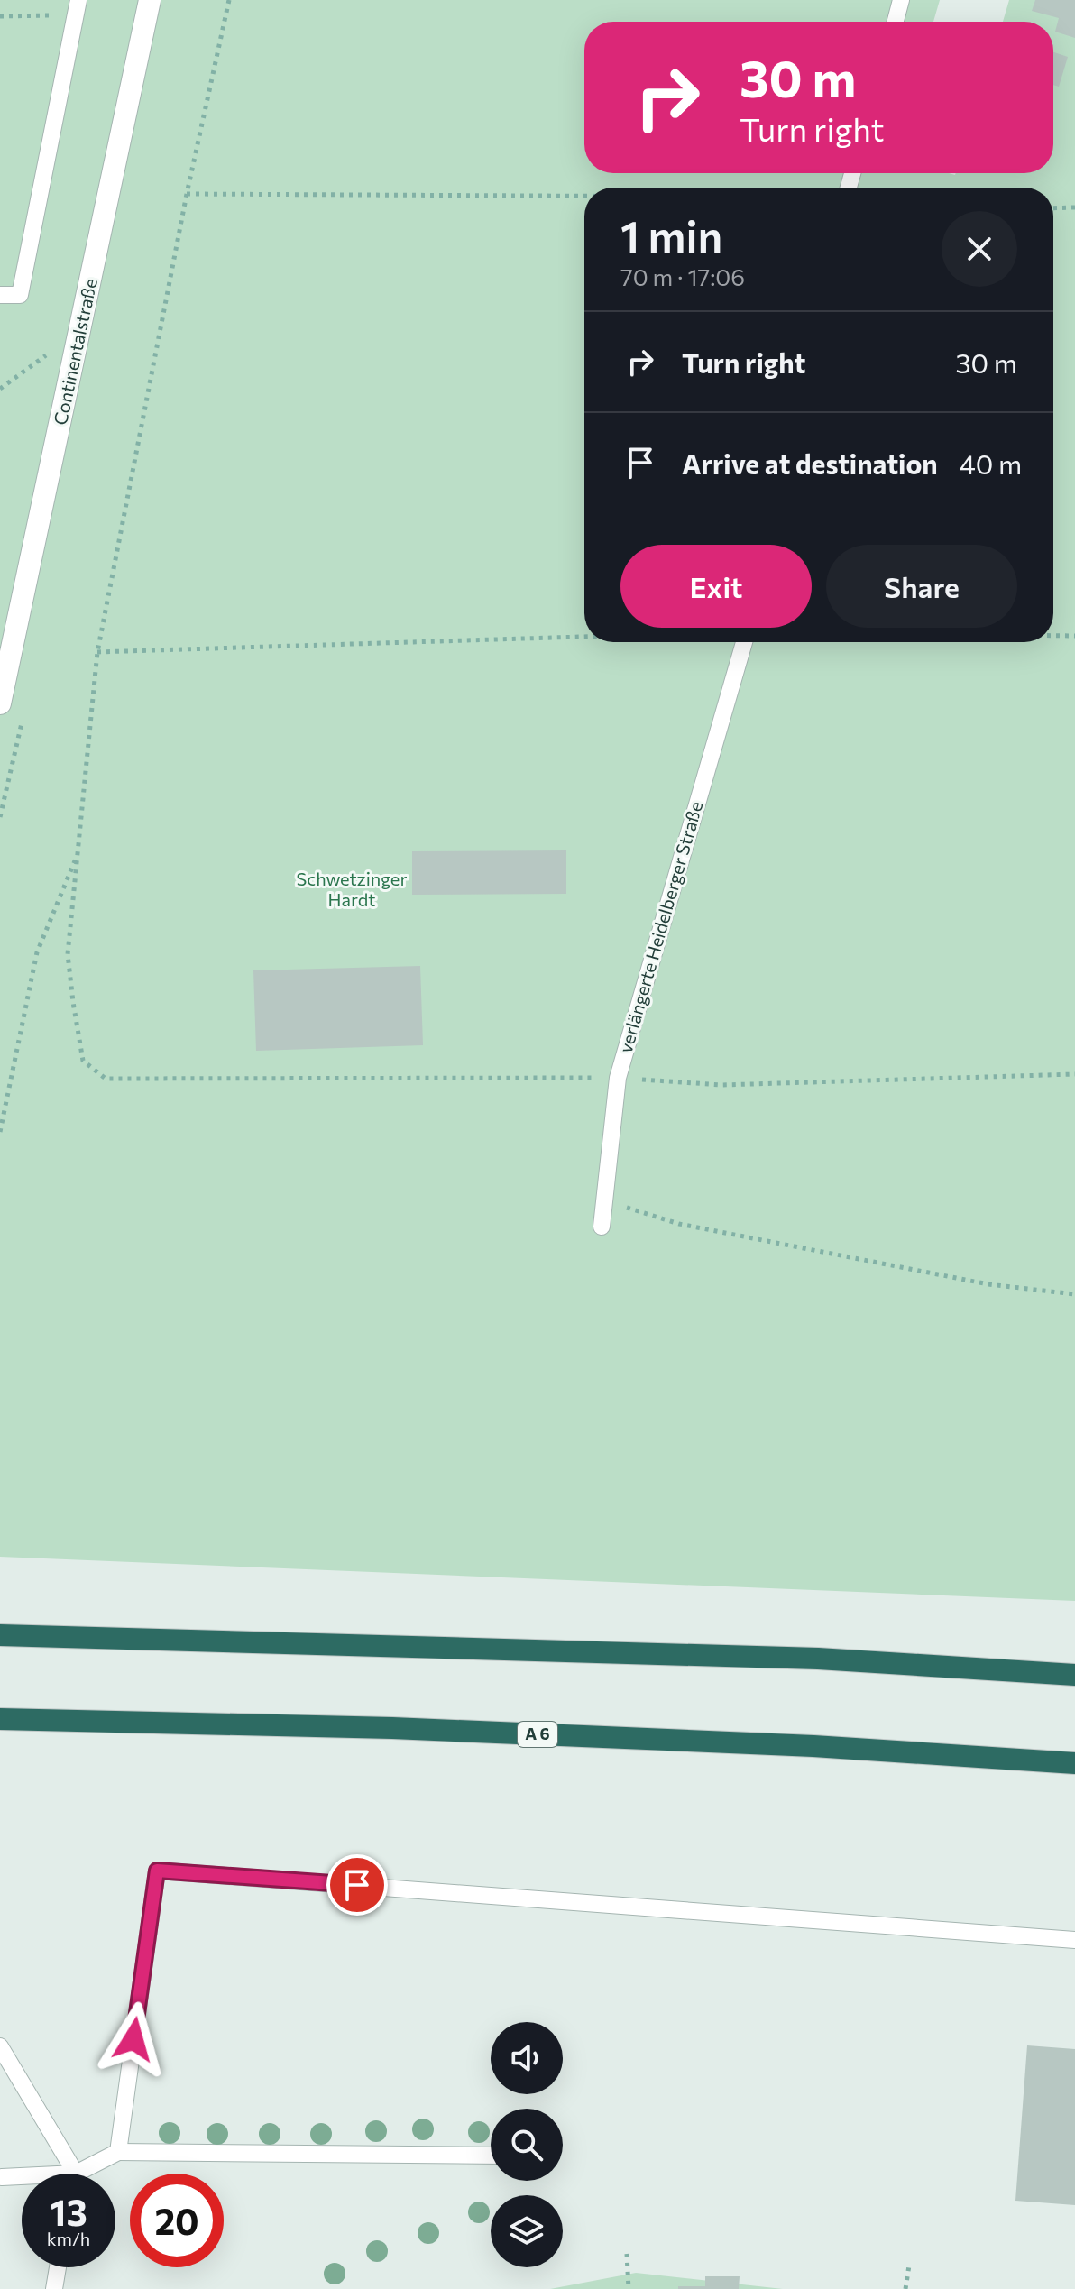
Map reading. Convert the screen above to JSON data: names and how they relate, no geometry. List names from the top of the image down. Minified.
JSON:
{"streets":{"highway":["A 6"],"street":["Continentalstraße"],"lane":["verlängerte Heidelberger Straße"]},"parks":["Schwetzinger Hardt"],"page":{"turn":["30 m","Turn right"],"heading":["1 min","70 m · 17:06"],"list":[{"name":"Turn right","value":"30 m"},{"name":"Arrive at destination","value":"40 m"}],"buttons":["Exit","Share"],"speed":"13 km/h","limit":"20"}}
